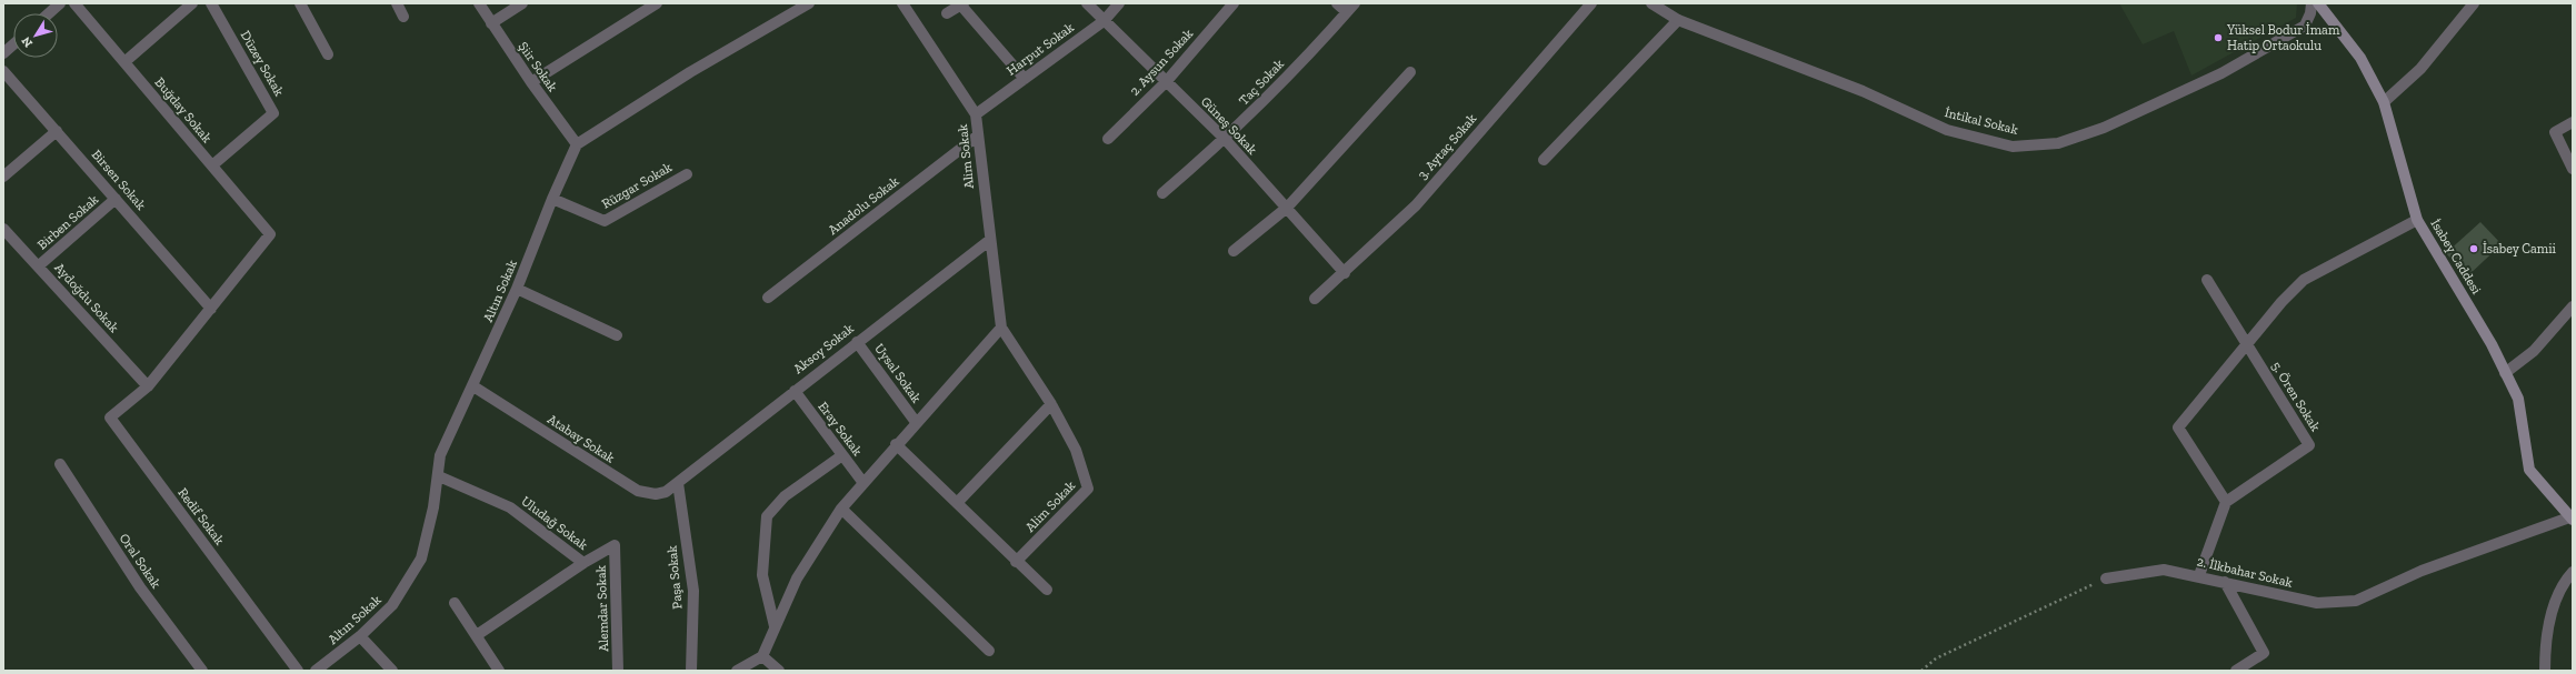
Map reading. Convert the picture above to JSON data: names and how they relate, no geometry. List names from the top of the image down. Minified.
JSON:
{"streets":{"main road":["İsabey Caddesi"],"street":["Harput Sokak","2. Aysun Sokak","Düzey Sokak","Şiir Sokak","Taç Sokak","Buğday Sokak","İntikal Sokak","Güneş Sokak","3. Aytaç Sokak","Alim Sokak","Birsen Sokak","Rüzgar Sokak","Anadolu Sokak","Birben Sokak","Altın Sokak","Aydoğdu Sokak","Aksoy Sokak","Uysal Sokak","5. Ören Sokak","Eray Sokak","Atabay Sokak","Redif Sokak","Uludağ Sokak","Oral Sokak","2. İlkbahar Sokak","Paşa Sokak","Alemdar Sokak"]},"crossings":[["Harput Sokak","Güneş Sokak"],["Harput Sokak","Alim Sokak"],["2. Aysun Sokak","Güneş Sokak"],["Düzey Sokak","Buğday Sokak"],["Şiir Sokak","Altın Sokak"],["Taç Sokak","Güneş Sokak"],["Buğday Sokak","Birsen Sokak"],["Güneş Sokak","3. Aytaç Sokak"],["Alim Sokak","Anadolu Sokak"],["Alim Sokak","Aksoy Sokak"],["Birsen Sokak","Birben Sokak"],["Rüzgar Sokak","Altın Sokak"],["Birben Sokak","Aydoğdu Sokak"],["İsabey Caddesi","2. İlkbahar Sokak"],["Altın Sokak","Atabay Sokak"],["Altın Sokak","Uludağ Sokak"],["Aydoğdu Sokak","Redif Sokak"],["Aksoy Sokak","Uysal Sokak"],["Aksoy Sokak","Eray Sokak"],["Aksoy Sokak","Atabay Sokak"],["Aksoy Sokak","Paşa Sokak"],["Atabay Sokak","Paşa Sokak"],["Uludağ Sokak","Alemdar Sokak"]],"places":["Yüksel Bodur İmam Hatip Ortaokulu","İsabey Camii"],"north":"bottom left"}
